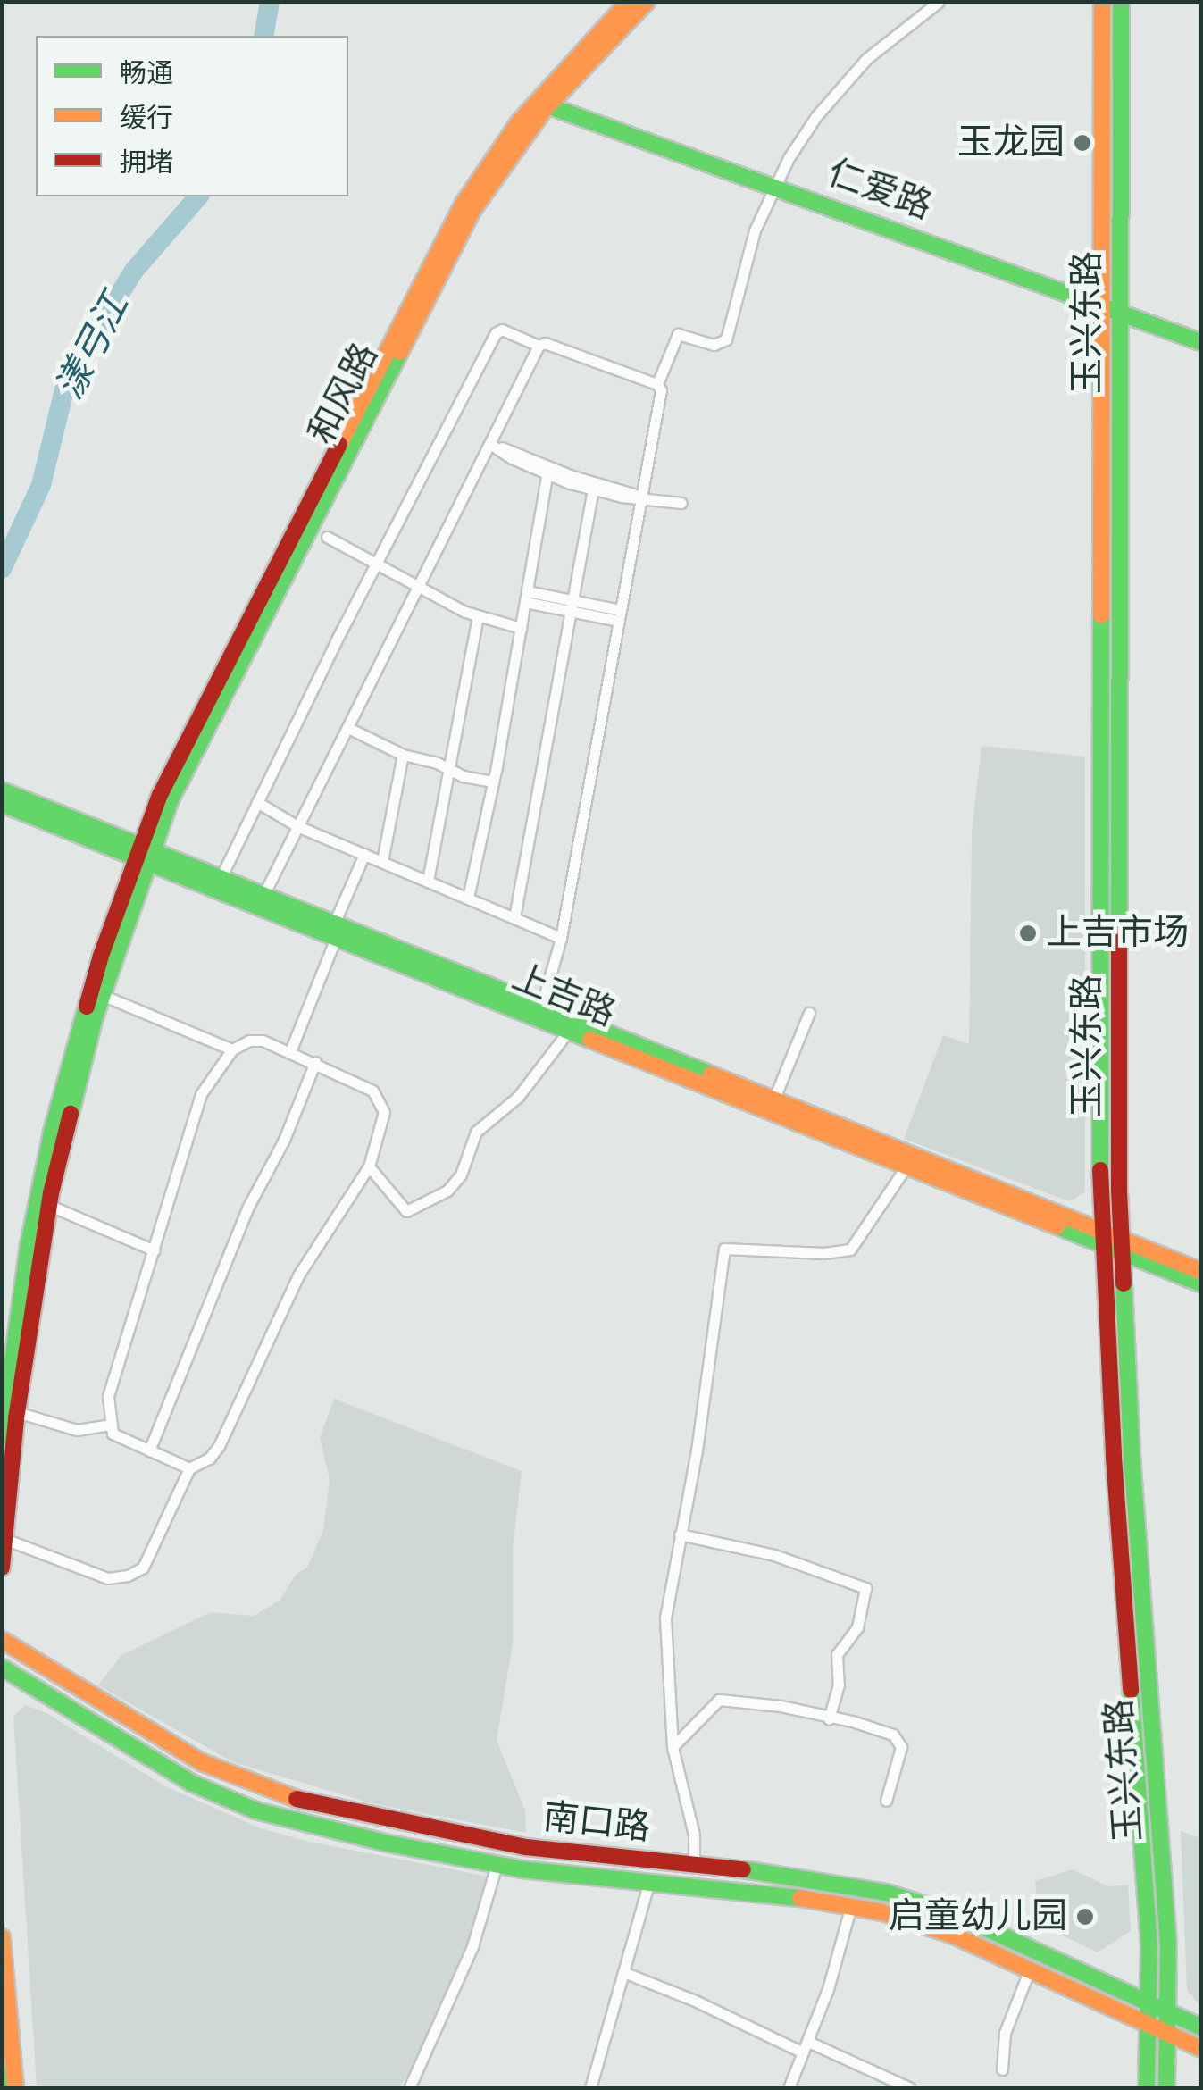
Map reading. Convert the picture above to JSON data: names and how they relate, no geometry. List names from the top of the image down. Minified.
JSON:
{"streets":{"main road":["仁爱路","玉兴东路","和风路","上吉路","南口路"]},"crossings":[["仁爱路","玉兴东路"],["仁爱路","和风路"],["玉兴东路","上吉路"],["玉兴东路","南口路"],["和风路","上吉路"]],"water":["漾弓江"],"places":["玉龙园","上吉市场","启童幼儿园"],"legend":["畅通","缓行","拥堵"]}
